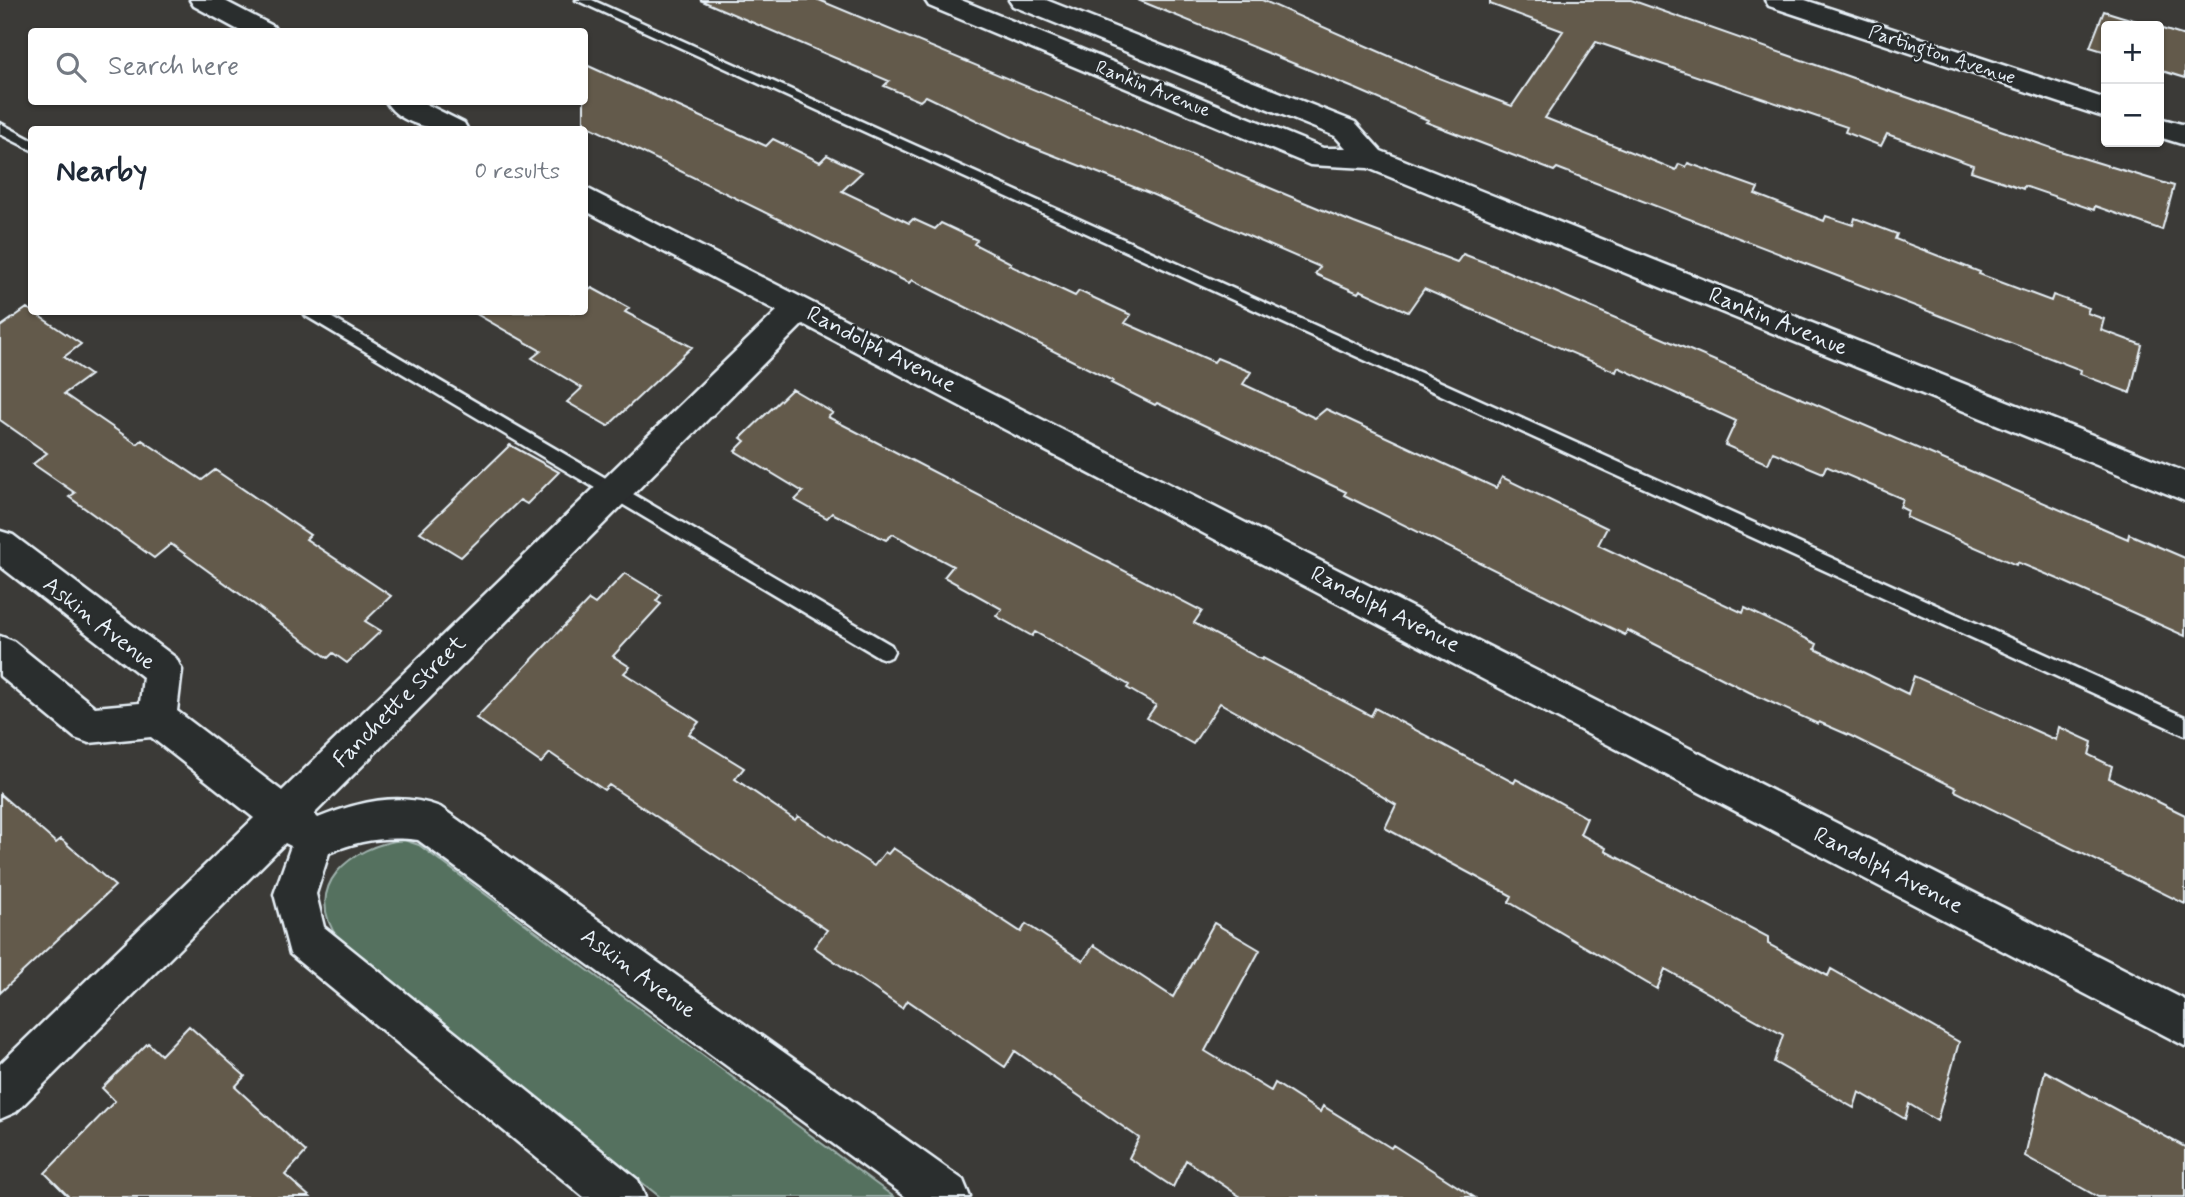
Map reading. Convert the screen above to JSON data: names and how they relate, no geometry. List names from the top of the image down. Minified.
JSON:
{"streets":{"street":["Partington Avenue","Rankin Avenue","Randolph Avenue","Askin Avenue","Fanchette Street"]},"crossings":[["Randolph Avenue","Fanchette Street"],["Askin Avenue","Fanchette Street"]],"page":{"map_buttons":["+","−"],"search":"Search here","heading":["Nearby","0 results"]}}
